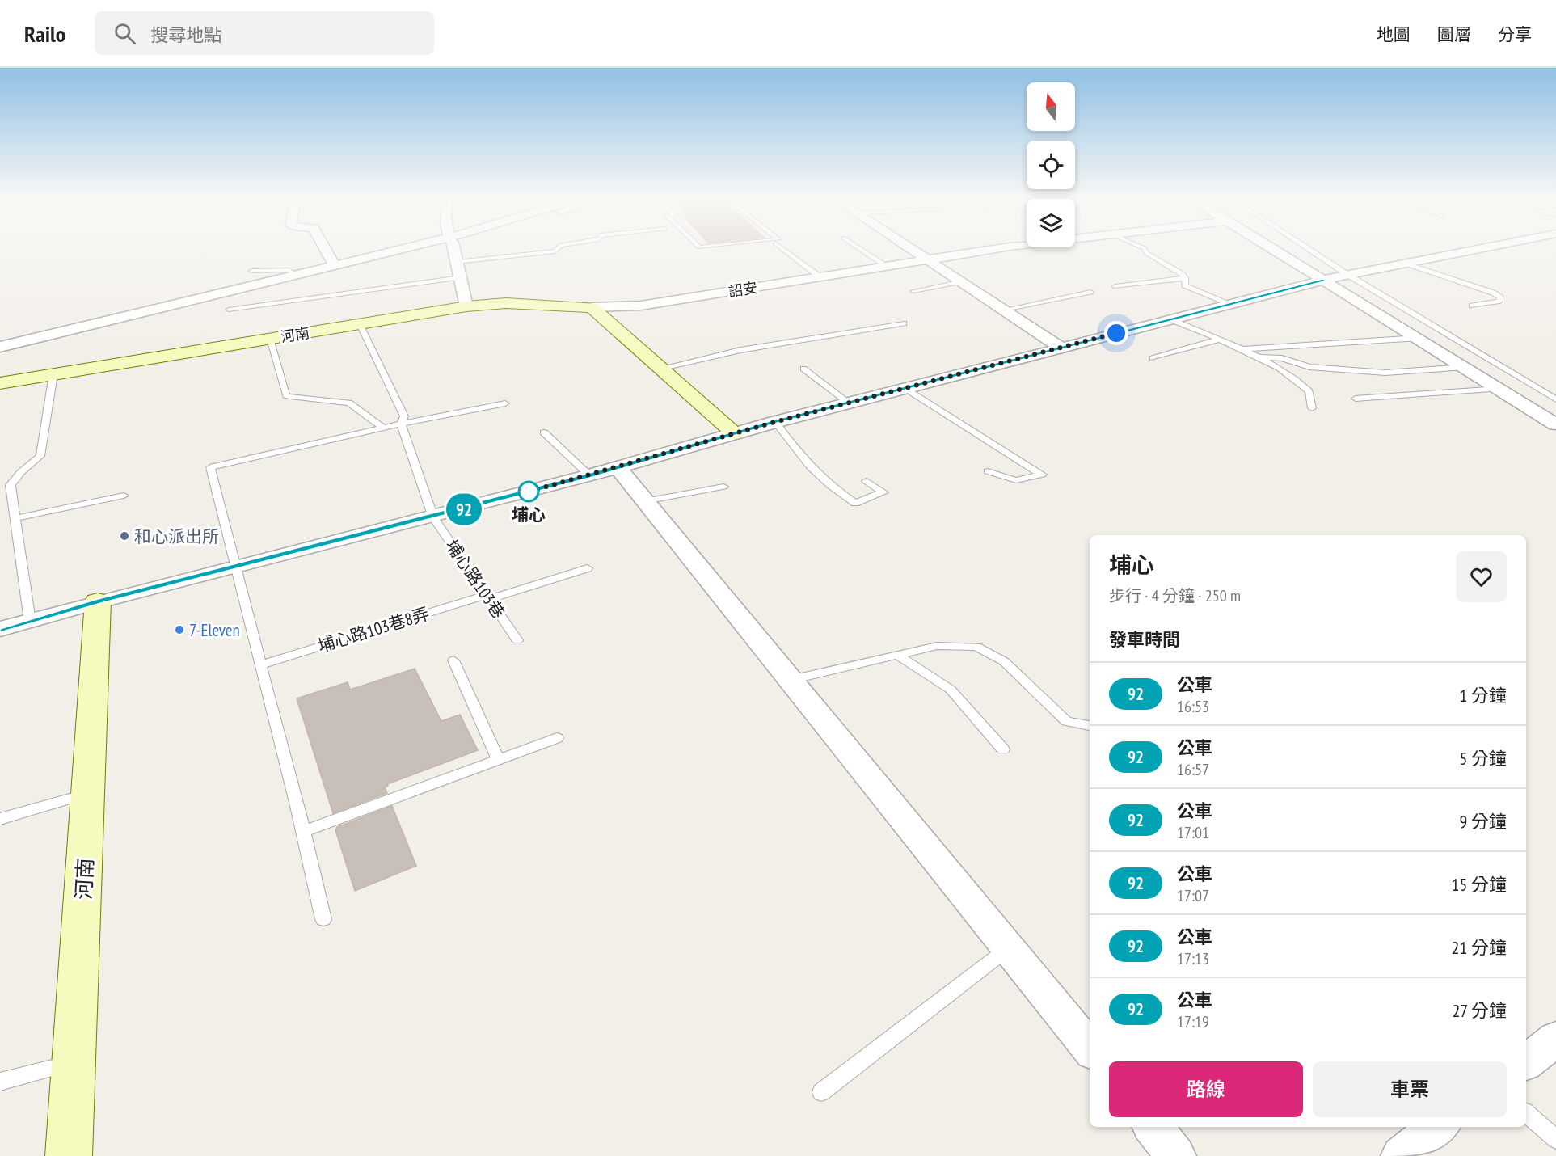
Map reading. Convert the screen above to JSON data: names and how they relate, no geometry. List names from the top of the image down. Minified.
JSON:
{"streets":{"street":["詔安","河南"],"lane":["埔心路103巷","埔心路103巷8弄"]},"crossings":[["詔安","河南"],["河南","埔心路103巷"],["埔心路103巷","埔心路103巷8弄"]],"places":["埔心","和心派出所","7-Eleven"],"lines":["bus line 92"],"north":"top","page":{"header":"Railo","search":"搜尋地點","nav":["地圖","圖層","分享"],"on_map":"92","heading":[["埔心","步行 · 4 分鐘 · 250 m"],"發車時間"],"list":[{"mark":"92","name":"公車","note":"16:53","value":"1 分鐘"},{"mark":"92","name":"公車","note":"16:57","value":"5 分鐘"},{"mark":"92","name":"公車","note":"17:01","value":"9 分鐘"},{"mark":"92","name":"公車","note":"17:07","value":"15 分鐘"},{"mark":"92","name":"公車","note":"17:13","value":"21 分鐘"},{"mark":"92","name":"公車","note":"17:19","value":"27 分鐘"}],"buttons":["路線","車票"]}}
